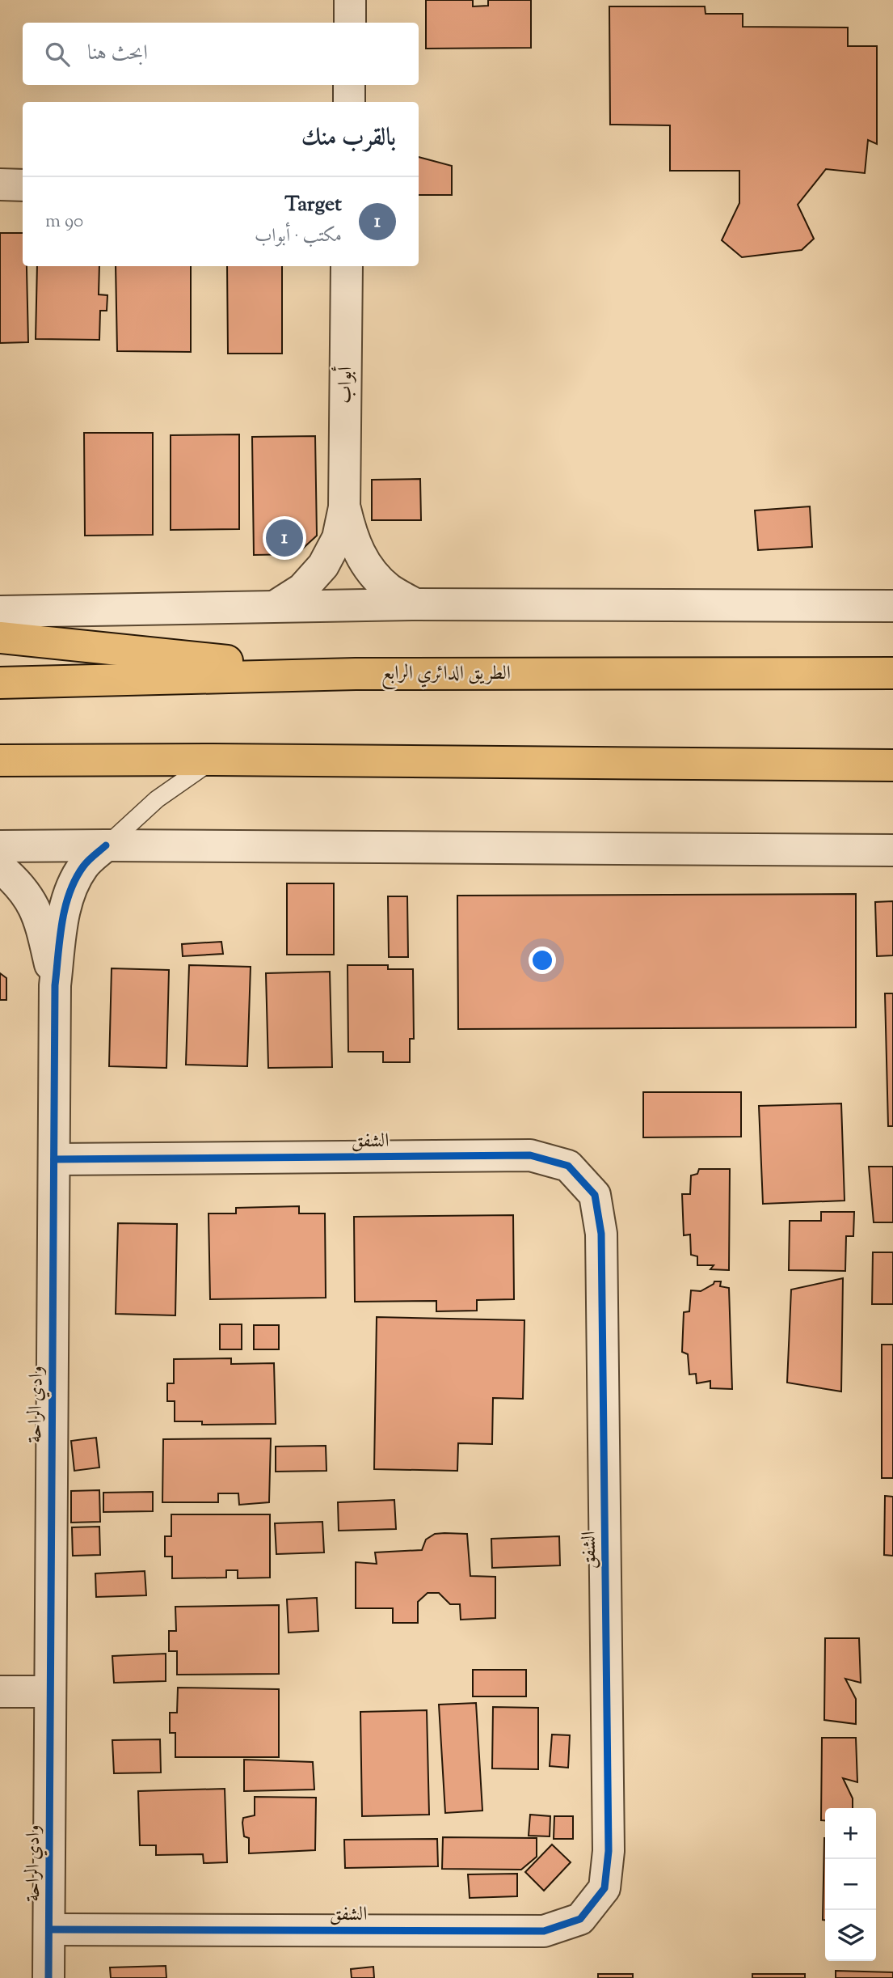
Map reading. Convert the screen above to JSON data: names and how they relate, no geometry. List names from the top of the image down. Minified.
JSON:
{"streets":{"main road":["الطريق الدائري الرابع"],"street":["أبواب","الشفق","وادي الراحة"]},"crossings":[["الشفق","وادي الراحة"]],"page":{"search":"ابحث هنا","heading":"بالقرب منك","list":[{"mark":"1","name":"Target","note":"مكتب · أبواب","value":"90 m"}],"pins":"1","map_buttons":["+","−"]}}
